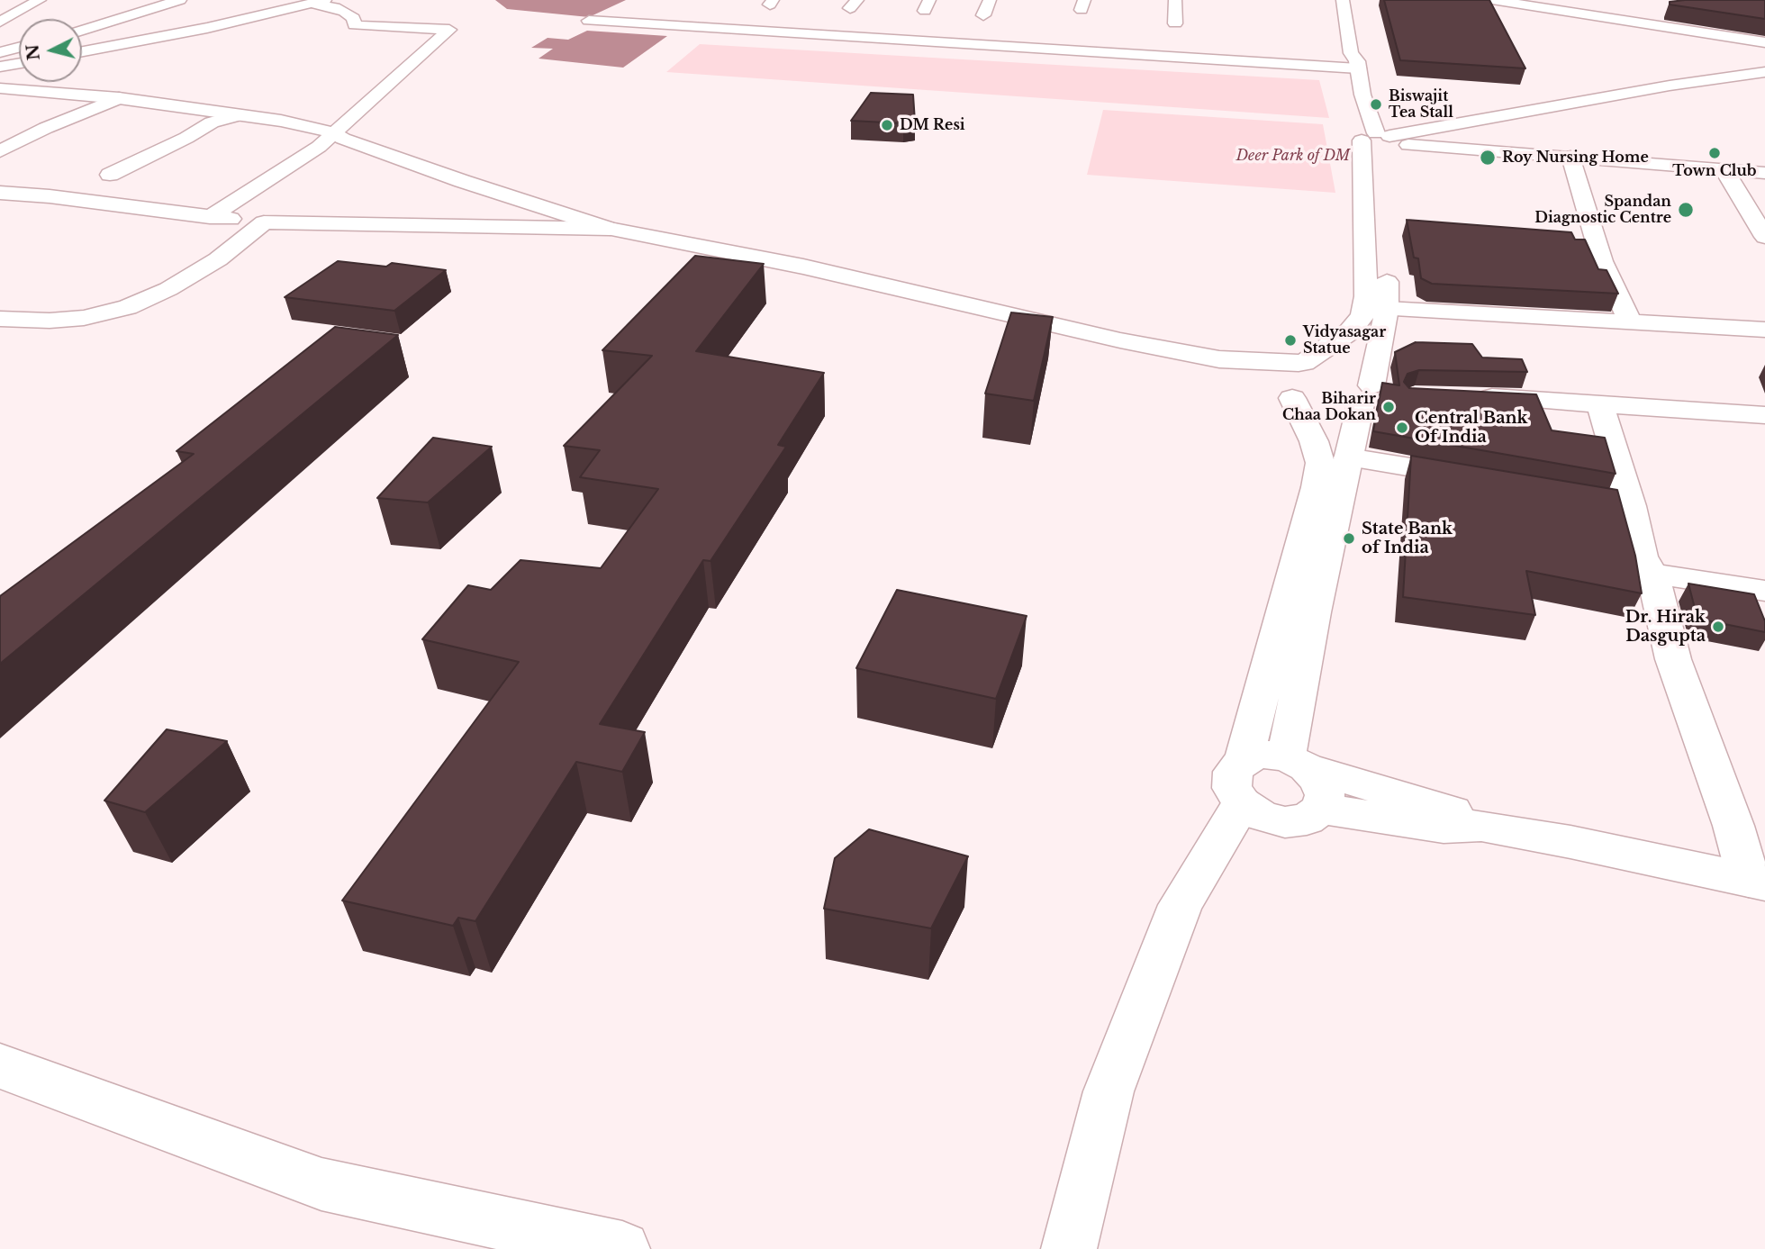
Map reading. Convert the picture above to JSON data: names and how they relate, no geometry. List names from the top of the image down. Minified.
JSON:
{"parks":["Deer Park of DM"],"places":["Biswajit Tea Stall","DM Resi","Town Club","Roy Nursing Home","Spandan Diagnostic Centre","Vidyasagar Statue","Biharir Chaa Dokan","Central Bank Of India","State Bank of India","Dr. Hirak Dasgupta"],"north":"left"}
